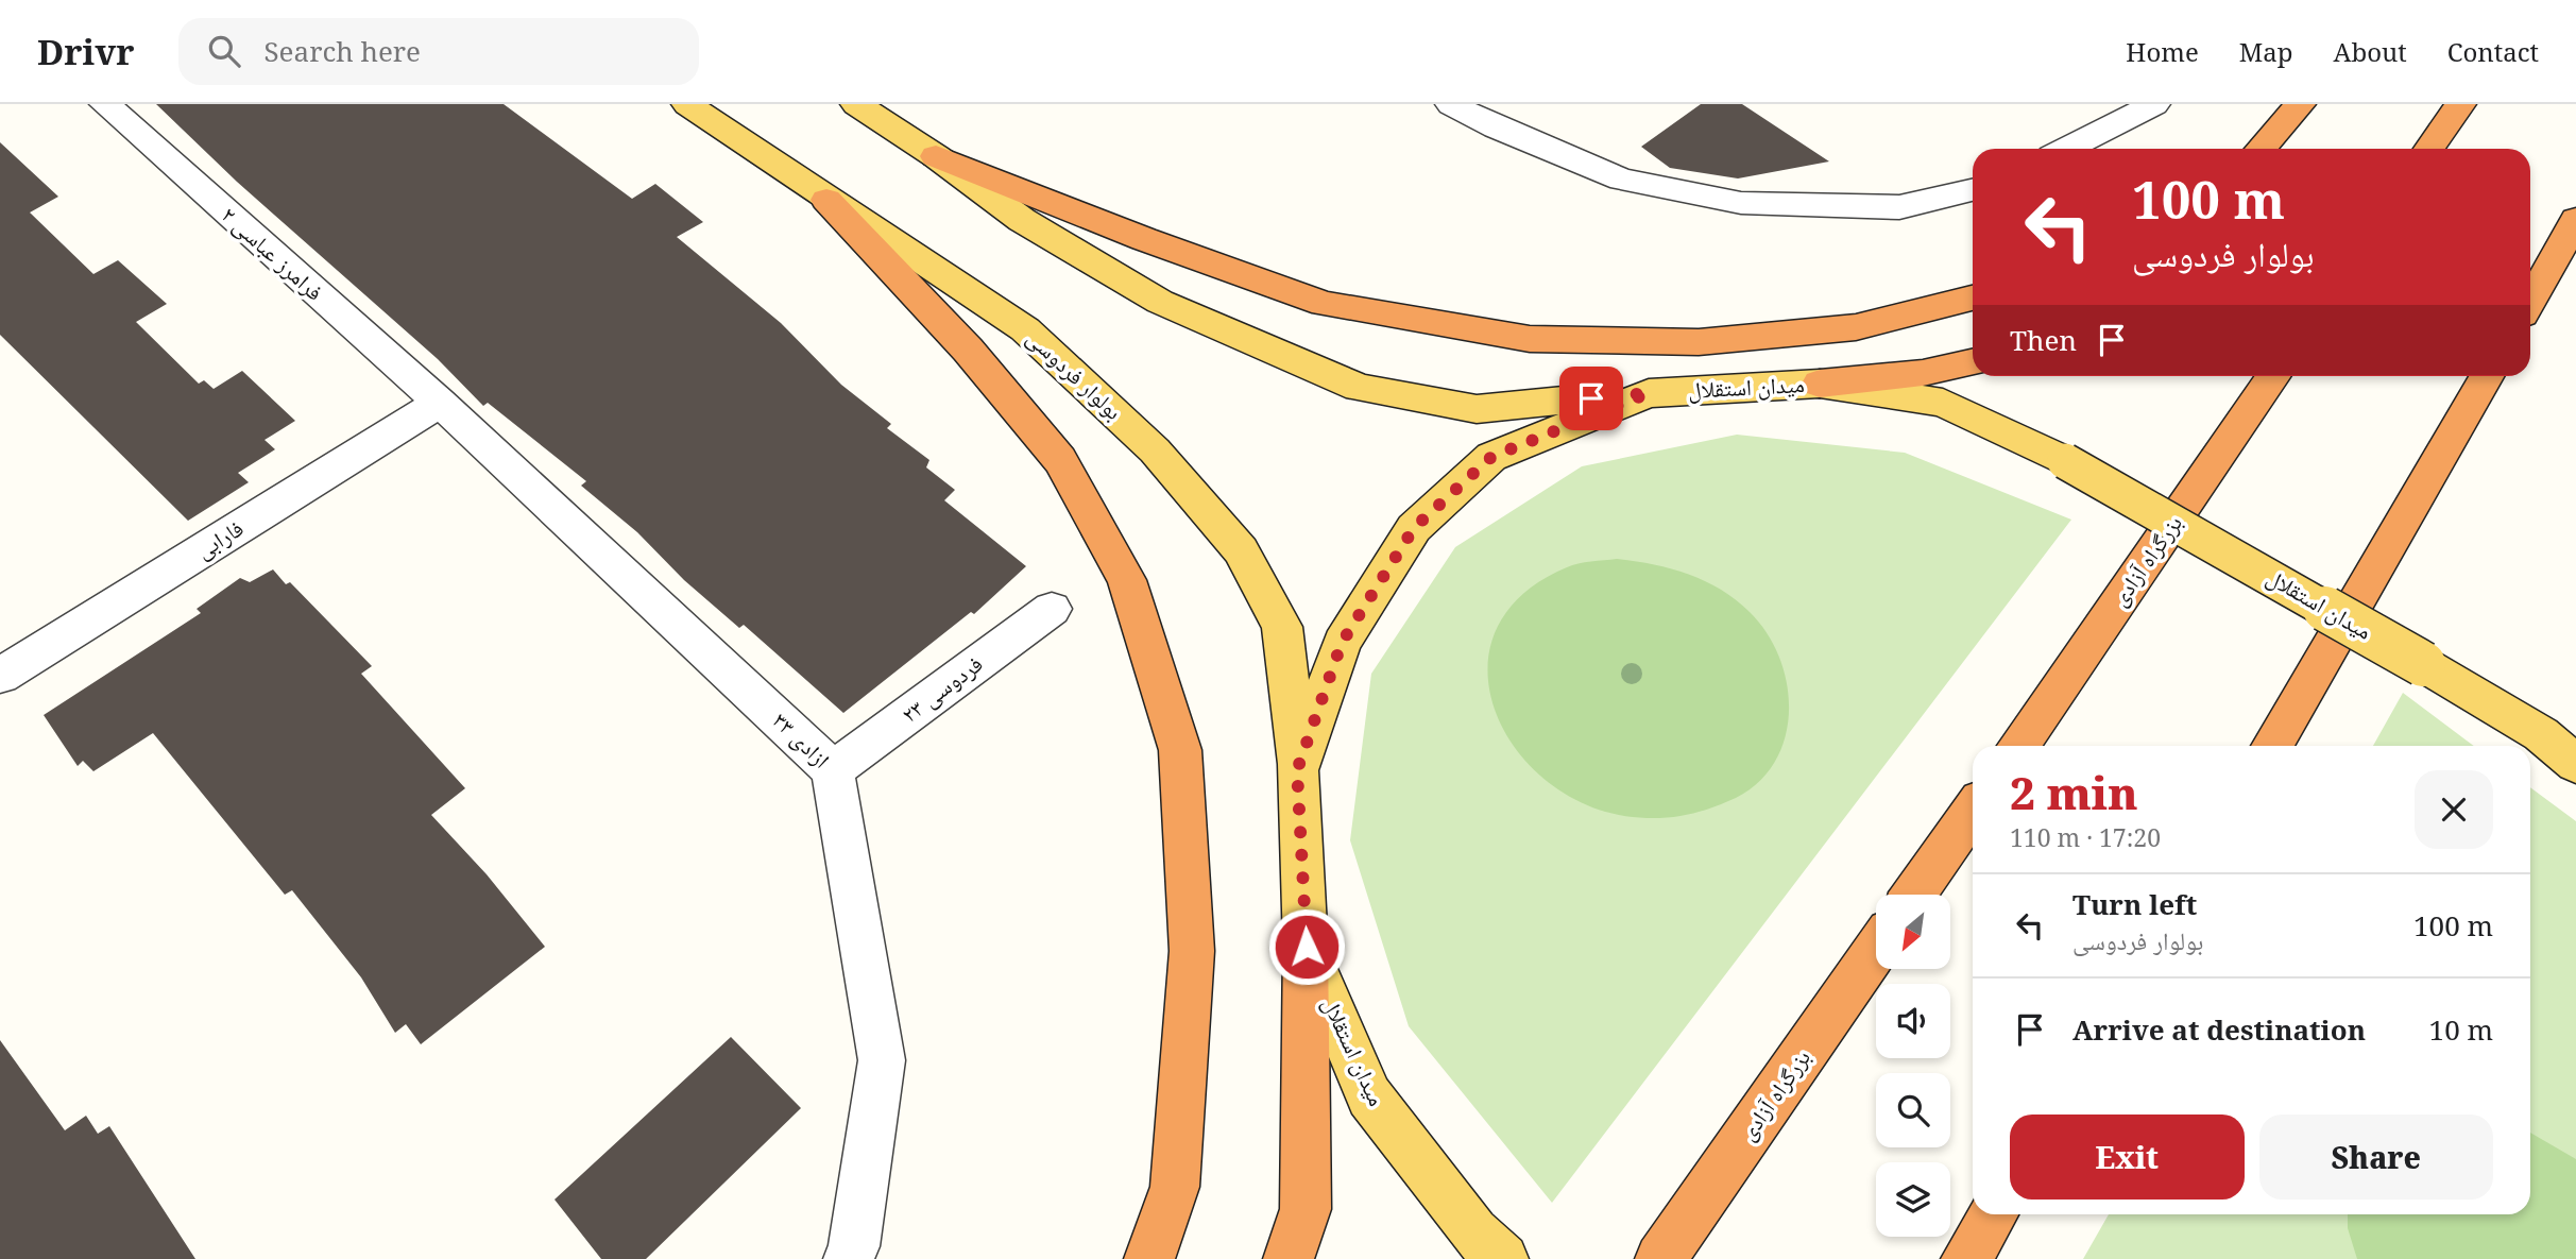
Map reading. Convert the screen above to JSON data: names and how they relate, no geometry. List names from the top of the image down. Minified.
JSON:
{"streets":{"highway":["بزرگراه آزادی"],"main road":["بولوار فردوسی","میدان استقلال"],"street":["فرامرز عباسی ۲","فارابی","فردوسی ۲۳","ازادی ۳۳"]},"crossings":[["فرامرز عباسی ۲","فارابی"],["فرامرز عباسی ۲","ازادی ۳۳"],["بولوار فردوسی","میدان استقلال"],["فارابی","ازادی ۳۳"],["فردوسی ۲۳","ازادی ۳۳"]],"north":"bottom left","page":{"header":"Drivr","search":"Search here","nav":["Home","Map","About","Contact"],"turn":["100 m","بولوار فردوسی"],"then":"Then","heading":["2 min","110 m · 17:20"],"list":[{"name":"Turn left","note":"بولوار فردوسی","value":"100 m"},{"name":"Arrive at destination","value":"10 m"}],"buttons":["Exit","Share"]}}
